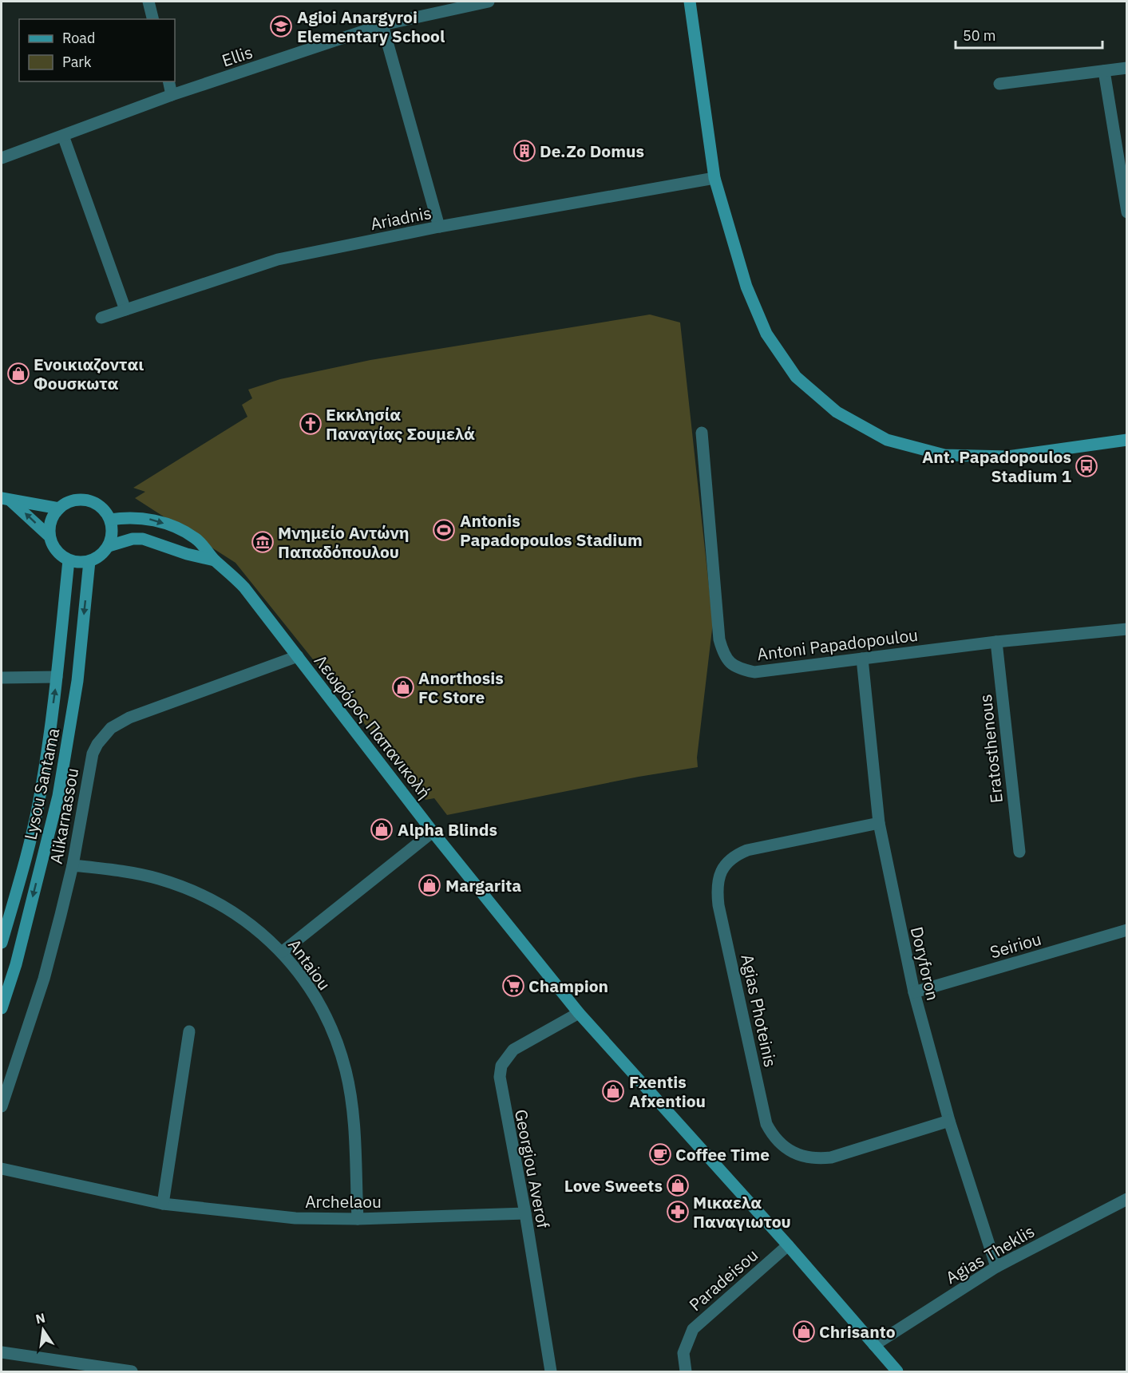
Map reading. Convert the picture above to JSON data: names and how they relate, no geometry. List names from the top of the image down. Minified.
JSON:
{"streets":{"street":["Ellis","Ariadnis","Antoni Papadopoulou","Λεωφόρος Παπανικολή","Eratosthenous","Lysou Santama","Alikarnassou","Seiriou","Doryforon","Antaiou","Agias Photeinis","Georgiou Averof","Archelaou","Agias Theklis","Paradeisou"]},"crossings":[["Antoni Papadopoulou","Eratosthenous"],["Antoni Papadopoulou","Doryforon"],["Λεωφόρος Παπανικολή","Lysou Santama"],["Λεωφόρος Παπανικολή","Alikarnassou"],["Λεωφόρος Παπανικολή","Georgiou Averof"],["Λεωφόρος Παπανικολή","Agias Theklis"],["Λεωφόρος Παπανικολή","Paradeisou"],["Alikarnassou","Antaiou"],["Seiriou","Doryforon"],["Doryforon","Agias Photeinis"],["Doryforon","Agias Theklis"],["Antaiou","Archelaou"],["Georgiou Averof","Archelaou"]],"places":{"school or university":["Agioi Anargyroi Elementary School"],"building":["De.Zo Domus"],"shop":["Ενοικιαζονται Φουσκωτα","Anorthosis FC Store","Alpha Blinds","Margarita","Fxentis Afxentiou","Love Sweets","Chrisanto"],"church":["Εκκλησία Παναγίας Σουμελά"],"bus stop":["Ant. Papadopoulos Stadium 1"],"sports":["Antonis Papadopoulos Stadium"],"museum":["Μνημείο Αντώνη Παπαδόπουλου"],"supermarket":["Champion"],"cafe":["Coffee Time"],"pharmacy":["Μικαελα Παναγιωτου"]},"legend":["Road","Park"],"scale_bar":"50 m","north":"top"}
